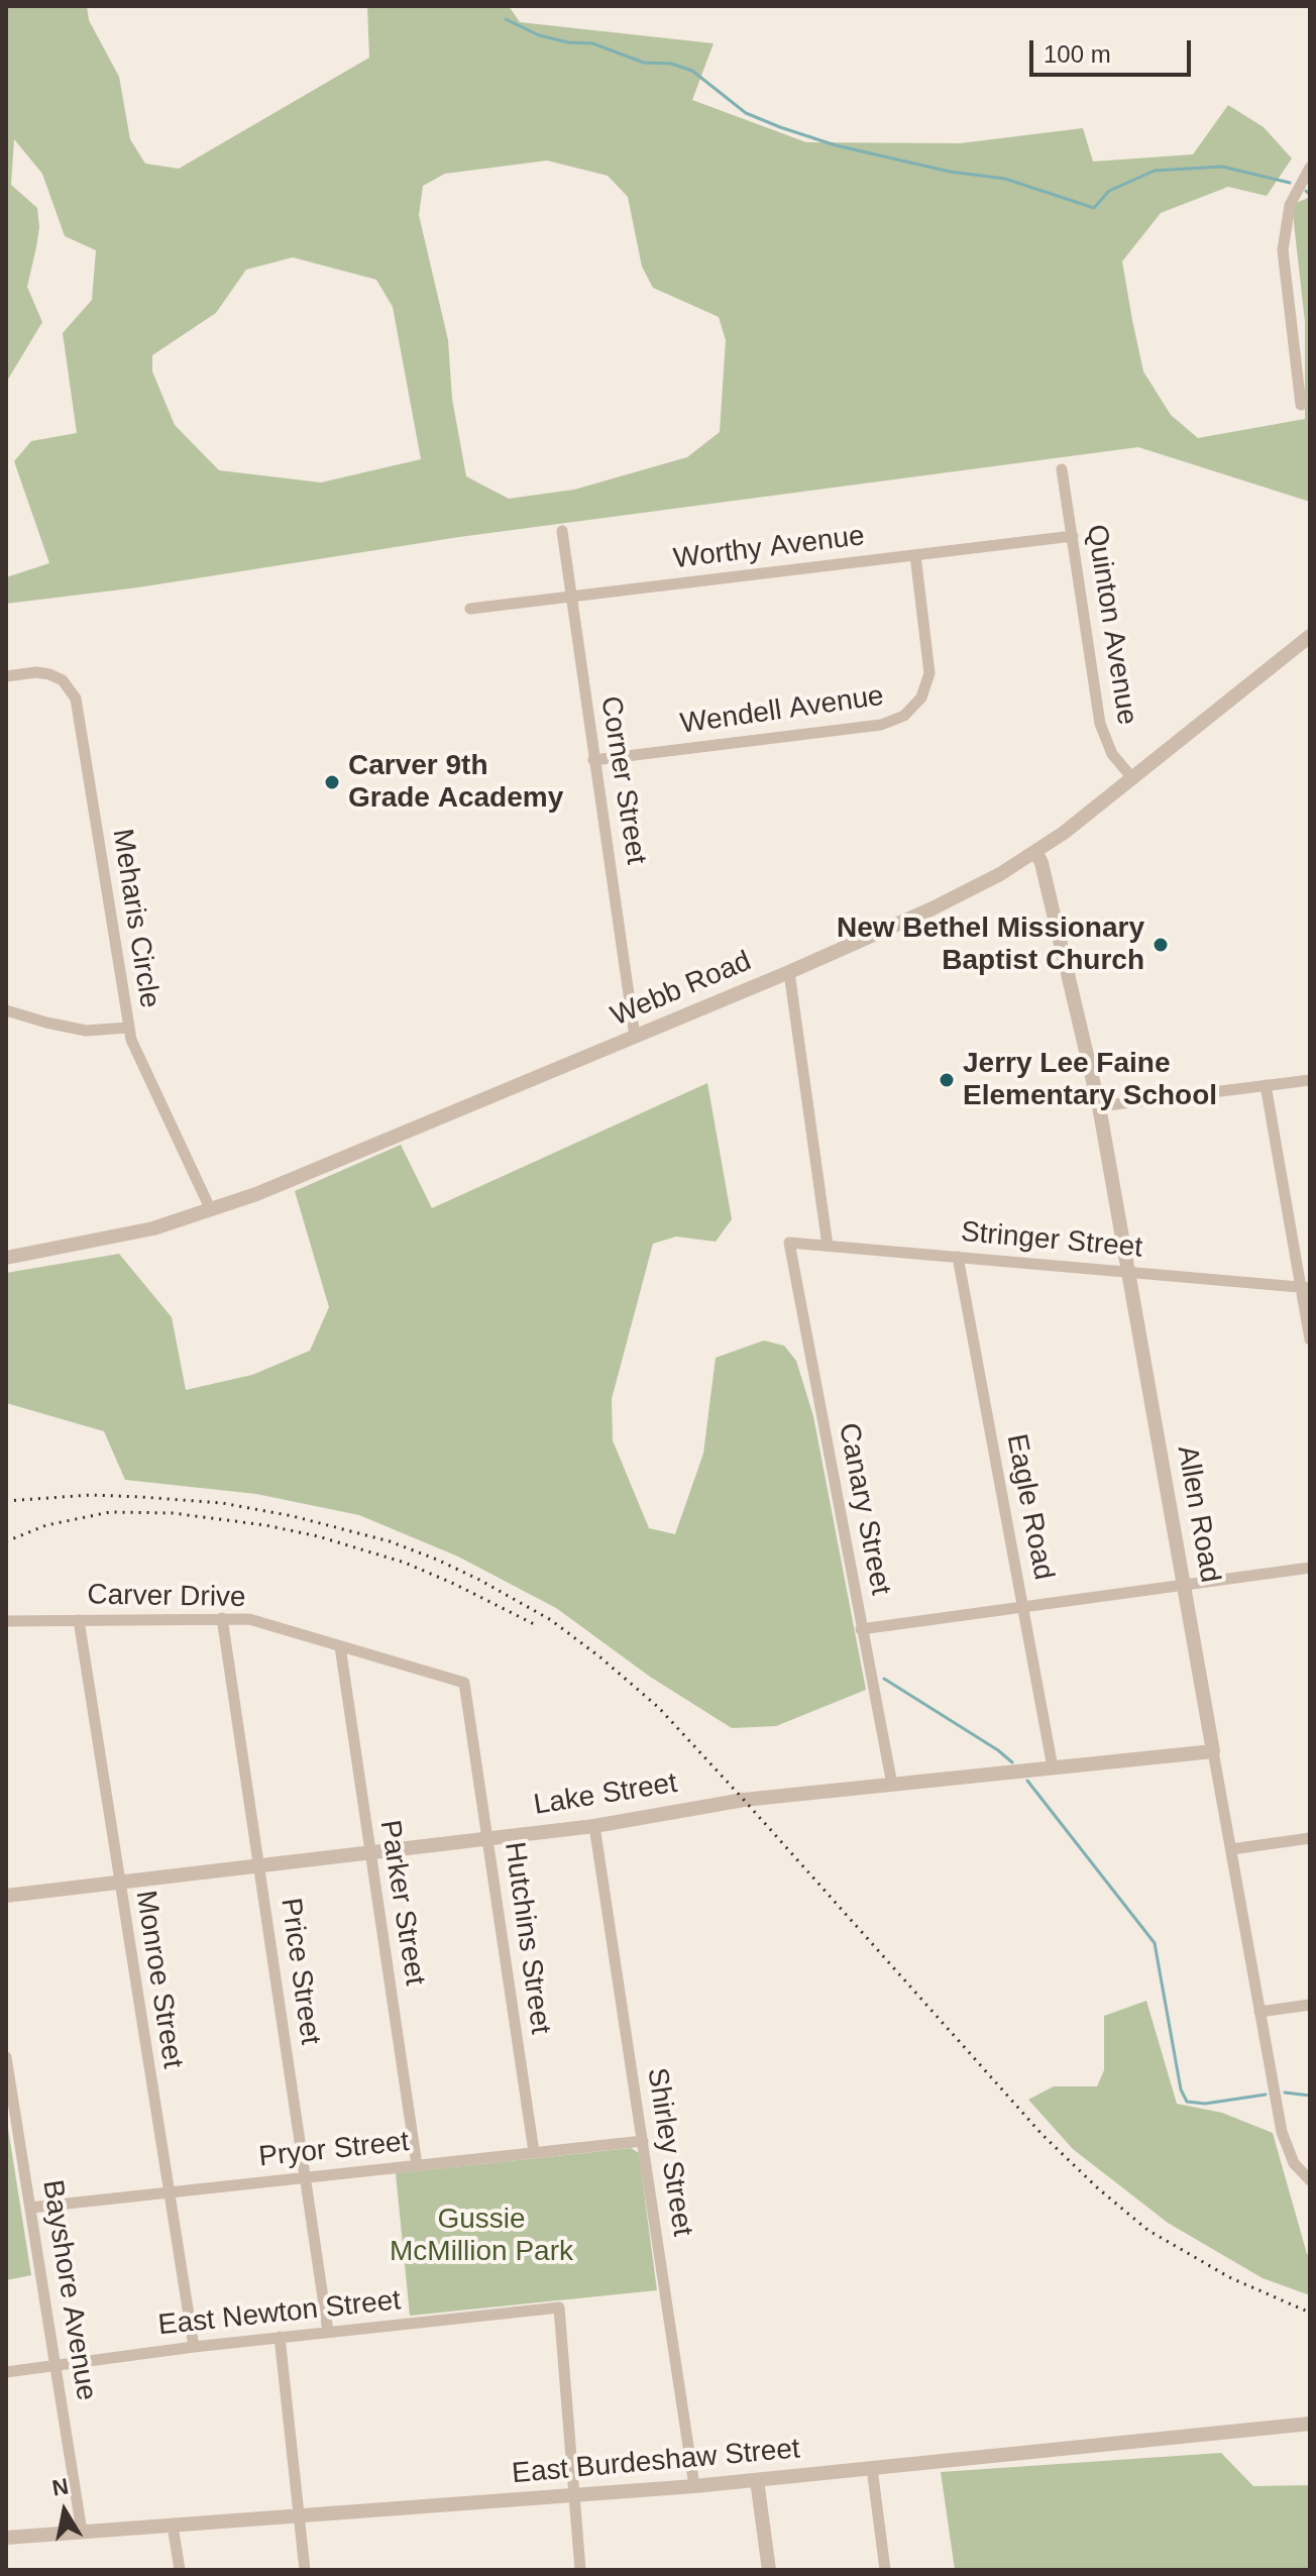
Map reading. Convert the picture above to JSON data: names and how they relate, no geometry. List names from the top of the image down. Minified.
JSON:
{"streets":{"street":["Worthy Avenue","Quinton Avenue","Wendell Avenue","Corner Street","Meharis Circle","Webb Road","Stringer Street","Eagle Road","Canary Street","Allen Road","Carver Drive","Lake Street","Parker Street","Hutchins Street","Price Street","Monroe Street","Pryor Street","Shirley Street","Bayshore Avenue","East Newton Street","East Burdeshaw Street"]},"crossings":[["Worthy Avenue","Quinton Avenue"],["Worthy Avenue","Wendell Avenue"],["Worthy Avenue","Corner Street"],["Quinton Avenue","Webb Road"],["Wendell Avenue","Corner Street"],["Corner Street","Webb Road"],["Meharis Circle","Webb Road"],["Webb Road","Allen Road"],["Stringer Street","Eagle Road"],["Stringer Street","Canary Street"],["Stringer Street","Allen Road"],["Eagle Road","Lake Street"],["Canary Street","Lake Street"],["Allen Road","Lake Street"],["Carver Drive","Parker Street"],["Carver Drive","Hutchins Street"],["Carver Drive","Price Street"],["Carver Drive","Monroe Street"],["Lake Street","Parker Street"],["Lake Street","Hutchins Street"],["Lake Street","Price Street"],["Lake Street","Monroe Street"],["Lake Street","Shirley Street"],["Parker Street","Pryor Street"],["Hutchins Street","Pryor Street"],["Price Street","Pryor Street"],["Price Street","East Newton Street"],["Monroe Street","Pryor Street"],["Monroe Street","East Newton Street"],["Pryor Street","Shirley Street"],["Pryor Street","Bayshore Avenue"],["Shirley Street","East Burdeshaw Street"],["Bayshore Avenue","East Newton Street"],["Bayshore Avenue","East Burdeshaw Street"],["East Newton Street","East Burdeshaw Street"]],"parks":["Gussie McMillion Park"],"places":["Carver 9th Grade Academy","New Bethel Missionary Baptist Church","Jerry Lee Faine Elementary School"],"scale_bar":"100 m","north":"top"}
